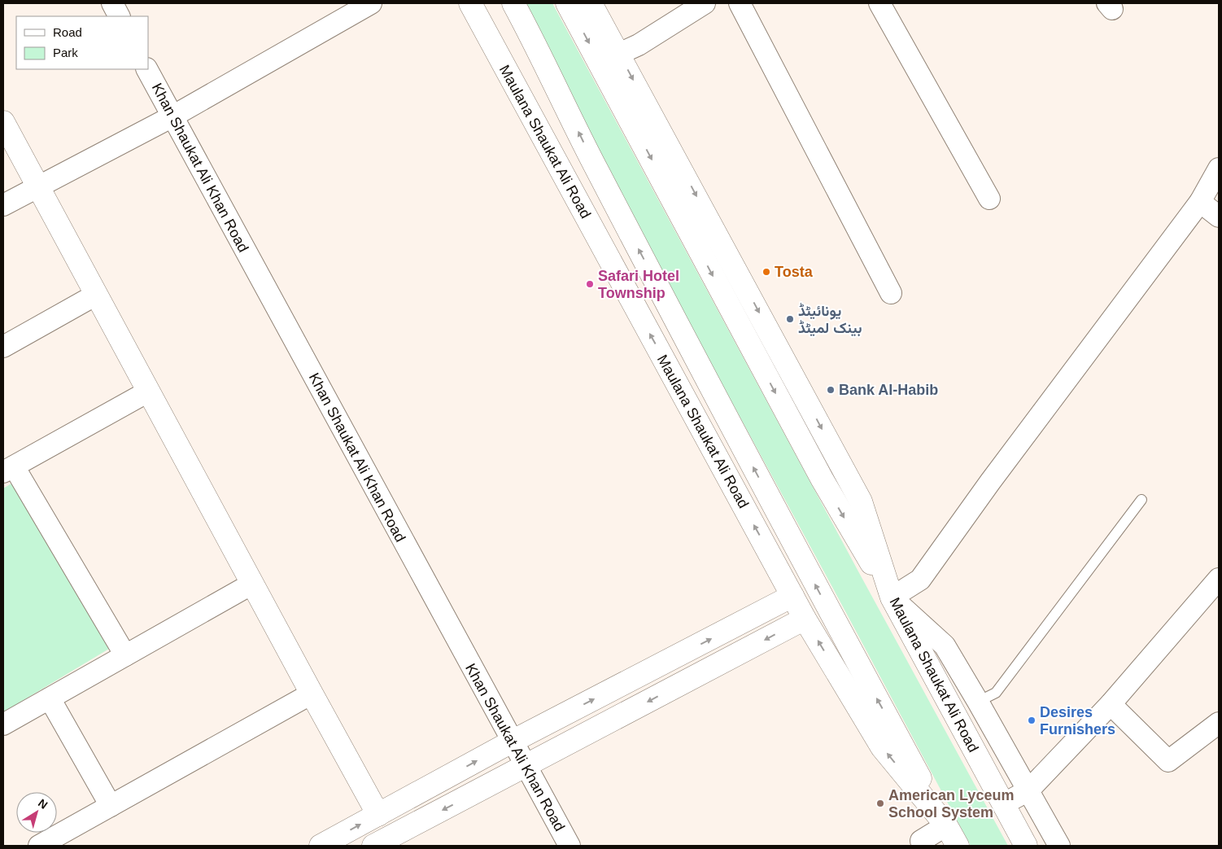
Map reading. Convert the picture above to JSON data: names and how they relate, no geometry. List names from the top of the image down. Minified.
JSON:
{"streets":{"main road":["Maulana Shaukat Ali Road"],"street":["Khan Shaukat Ali Khan Road"]},"places":["Tosta","Safari Hotel Township","یونائیٹڈ بینک لمیٹڈ","Bank Al-Habib","Desires Furnishers","American Lyceum School System"],"legend":["Road","Park"],"north":"top right"}
